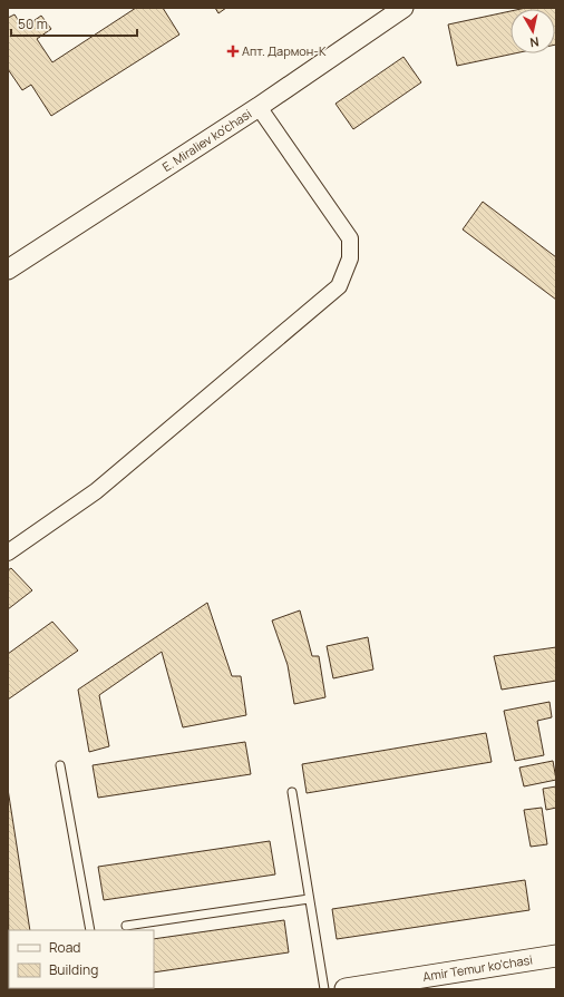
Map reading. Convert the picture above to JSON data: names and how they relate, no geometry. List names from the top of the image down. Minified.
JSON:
{"streets":{"main road":["Amir Temur ko'chasi"],"street":["E. Miraliev ko'chasi"]},"places":{"health":["Апт. Дармон-К"]},"legend":["Road","Building"],"scale_bar":"50 m","north":"bottom"}
